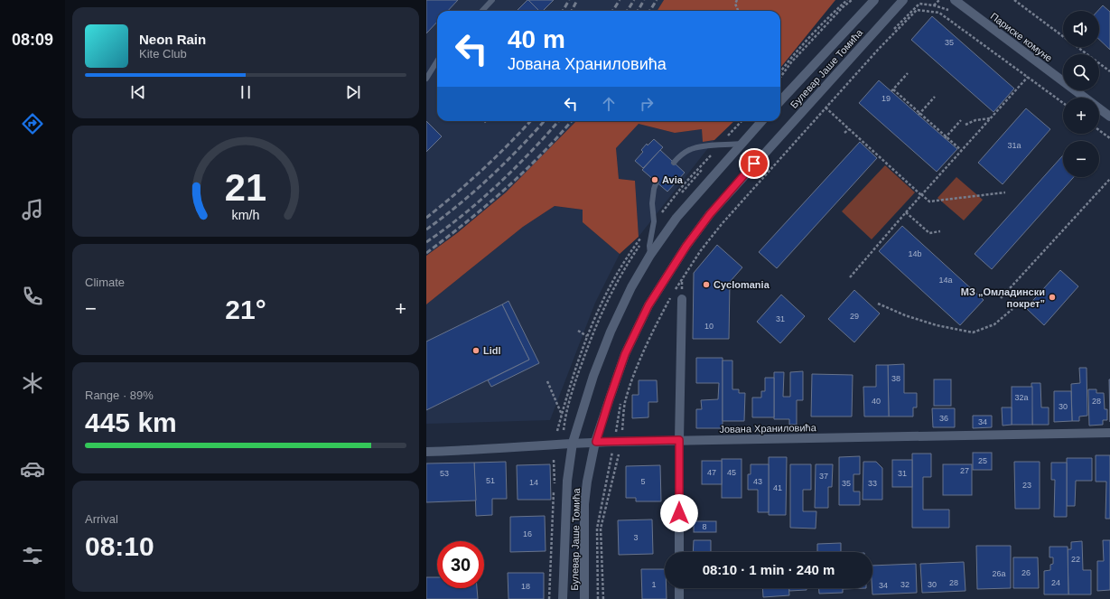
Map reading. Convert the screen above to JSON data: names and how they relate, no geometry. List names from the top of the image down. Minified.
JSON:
{"streets":{"main road":["Париске комуне","Булевар Јаше Томића","Јована Храниловића"]},"crossings":[["Булевар Јаше Томића","Јована Храниловића"]],"places":["Avia","Cyclomania","МЗ „Омладински покрет”","Lidl"],"house_numbers":["35","19","31a","14b","14a","29","31","10","38","32a","40","28","30","36","34","25","27","47","45","53","31","37","51","5","43","14","35","33","23","41","8","16","3","22","26","26a","28","24","1","32","30","34","18"],"page":{"tabs":"08:09","map_buttons":["+","−"],"turn":["40 m","Јована Храниловића"],"song":["Neon Rain","Kite Club"],"tile":["Climate",["Range · 89%","445 km"],["Arrival","08:10"]],"heat":["−","21°","+"],"limit":"30","trip":"08:10 · 1 min · 240 m","gauge":["21","km/h"]}}
